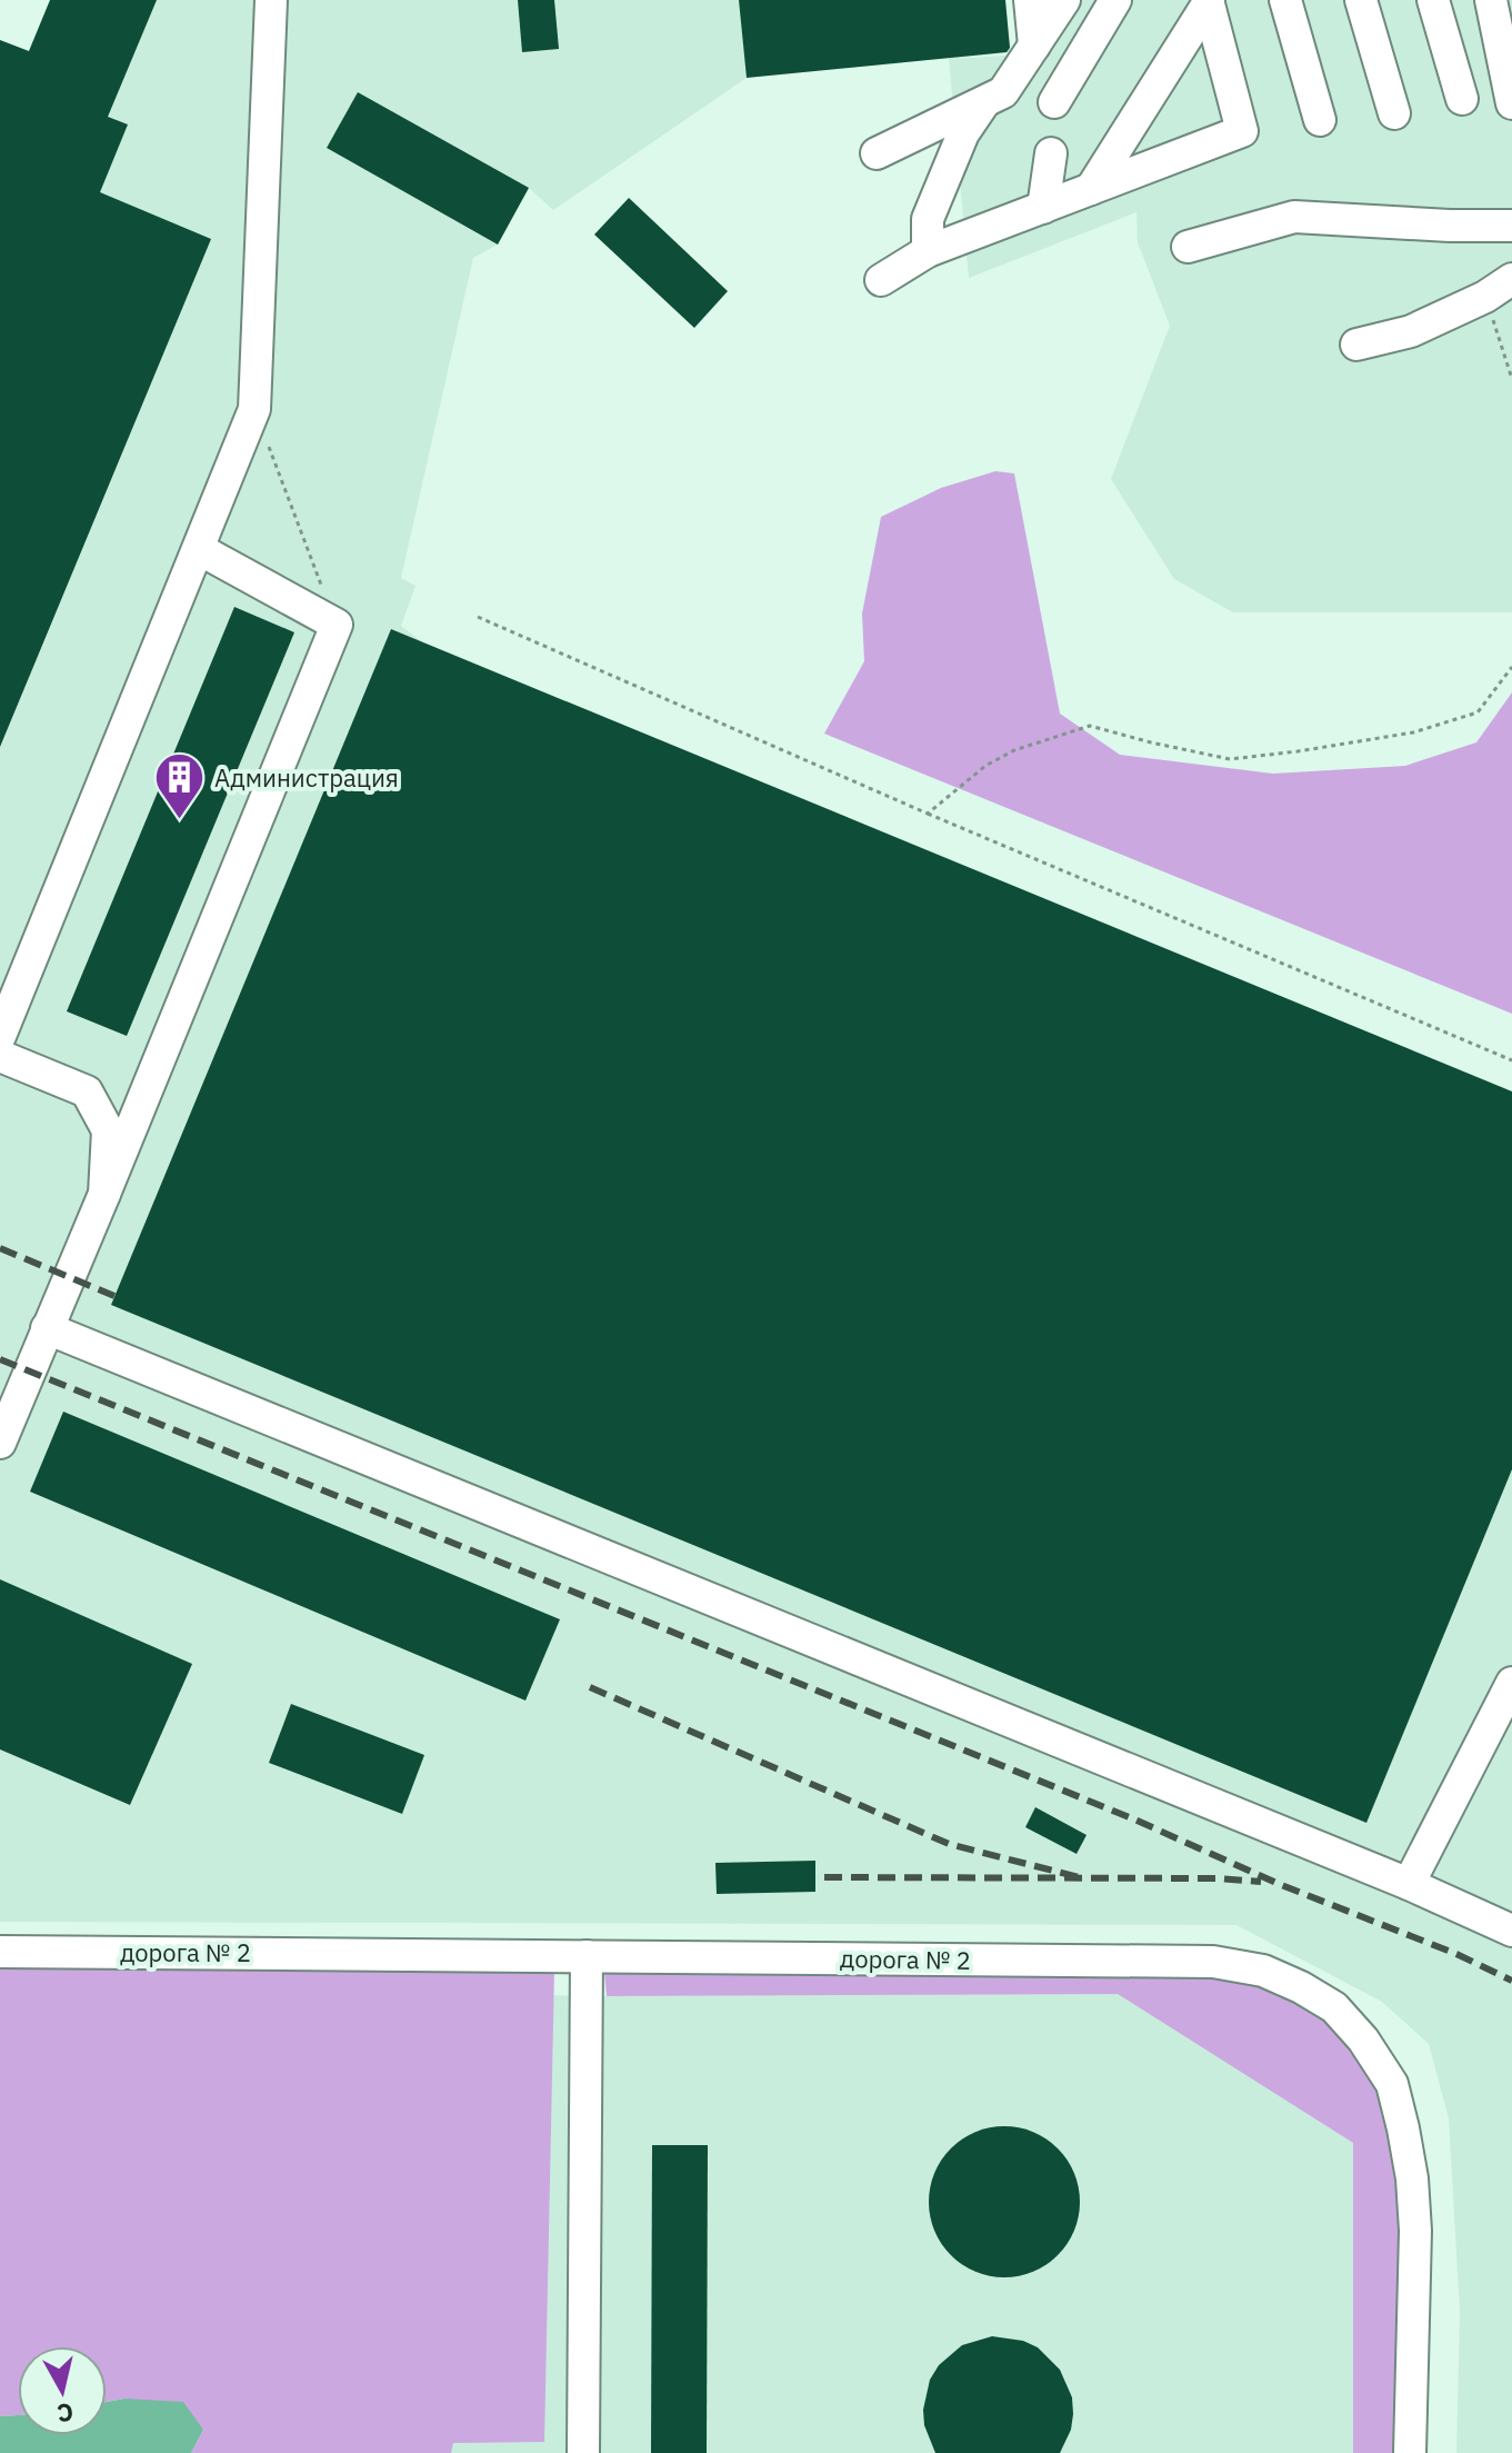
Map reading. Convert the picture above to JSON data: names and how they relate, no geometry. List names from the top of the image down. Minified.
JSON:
{"streets":{"street":["дорога № 2"]},"places":{"building":["Администрация"]},"north":"bottom"}
